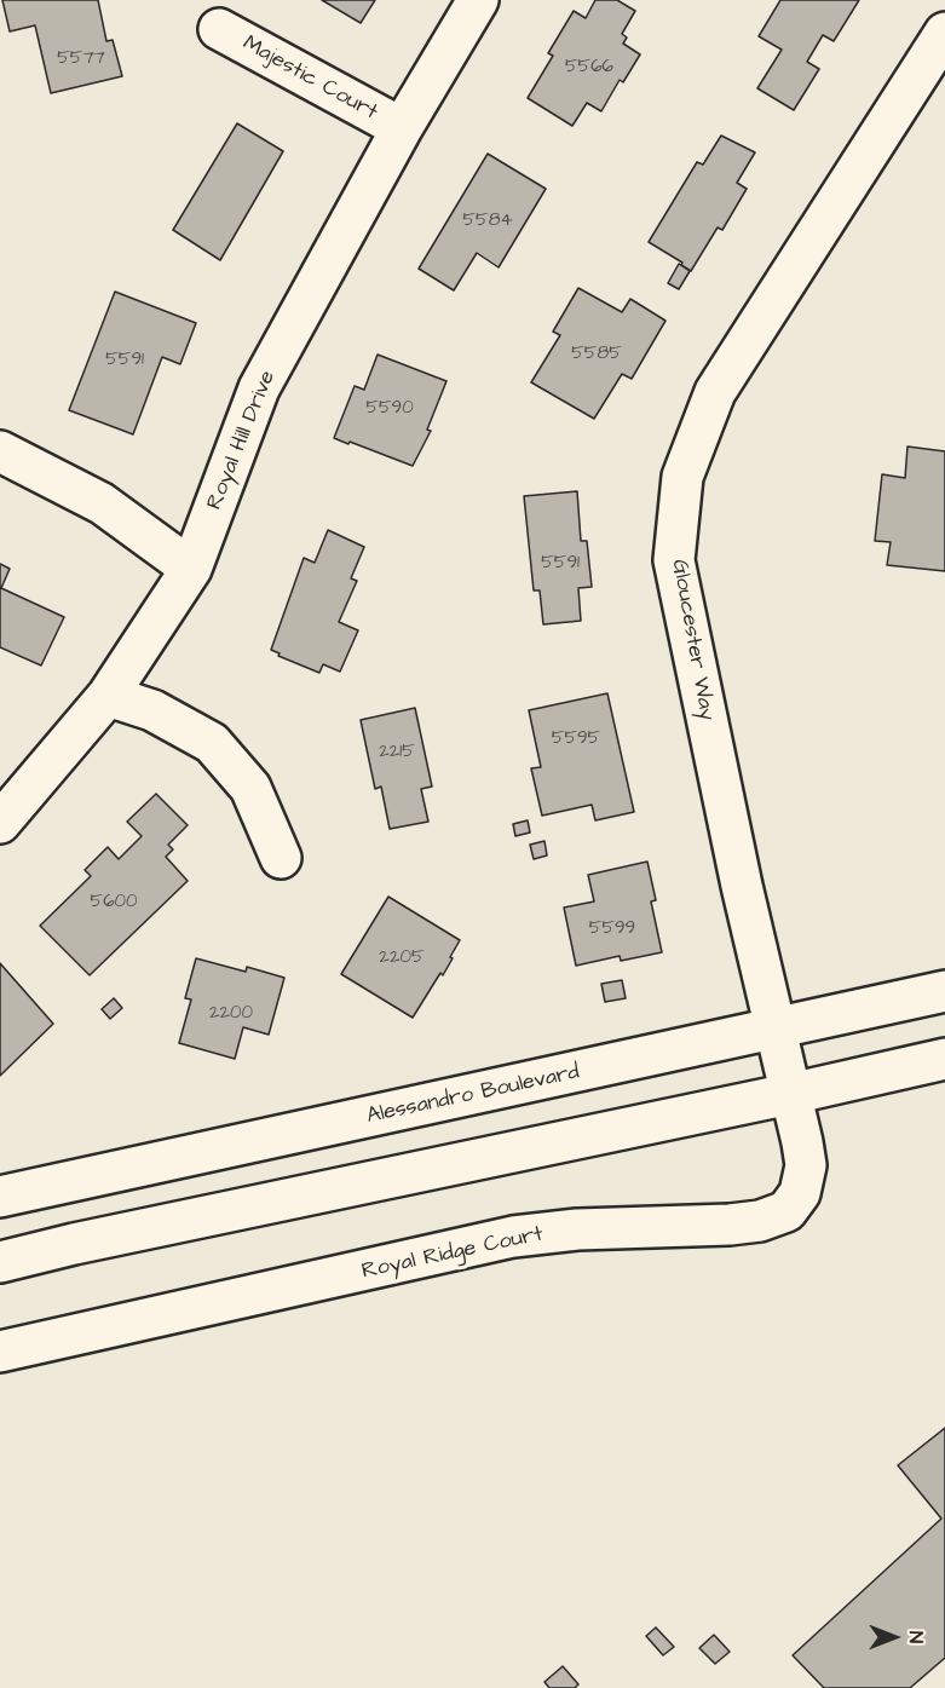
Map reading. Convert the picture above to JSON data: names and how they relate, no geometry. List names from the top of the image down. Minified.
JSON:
{"streets":{"street":["Majestic Court","Royal Hill Drive","Gloucester Way","Alessandro Boulevard","Royal Ridge Court"]},"crossings":[["Majestic Court","Royal Hill Drive"],["Gloucester Way","Alessandro Boulevard"],["Gloucester Way","Royal Ridge Court"]],"house_numbers":["5577","5566","5584","5585","5591","5590","5591","5595","2215","5600","5599","2205","2200"],"north":"right"}
